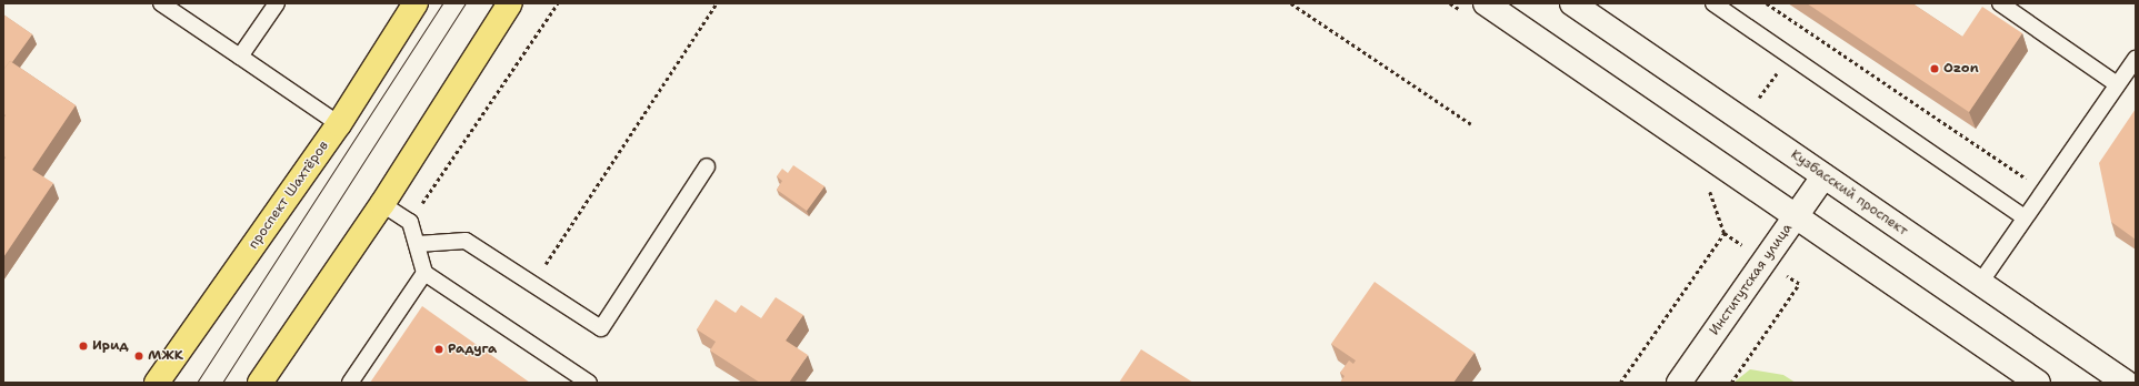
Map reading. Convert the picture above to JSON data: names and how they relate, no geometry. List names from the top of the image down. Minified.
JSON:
{"streets":{"main road":["проспект Шахтёров"],"street":["Кузбасский проспект","Институтская улица"]},"crossings":[["Кузбасский проспект","Институтская улица"]],"places":["Ozon","Ирид","Радуга","МЖК"]}
